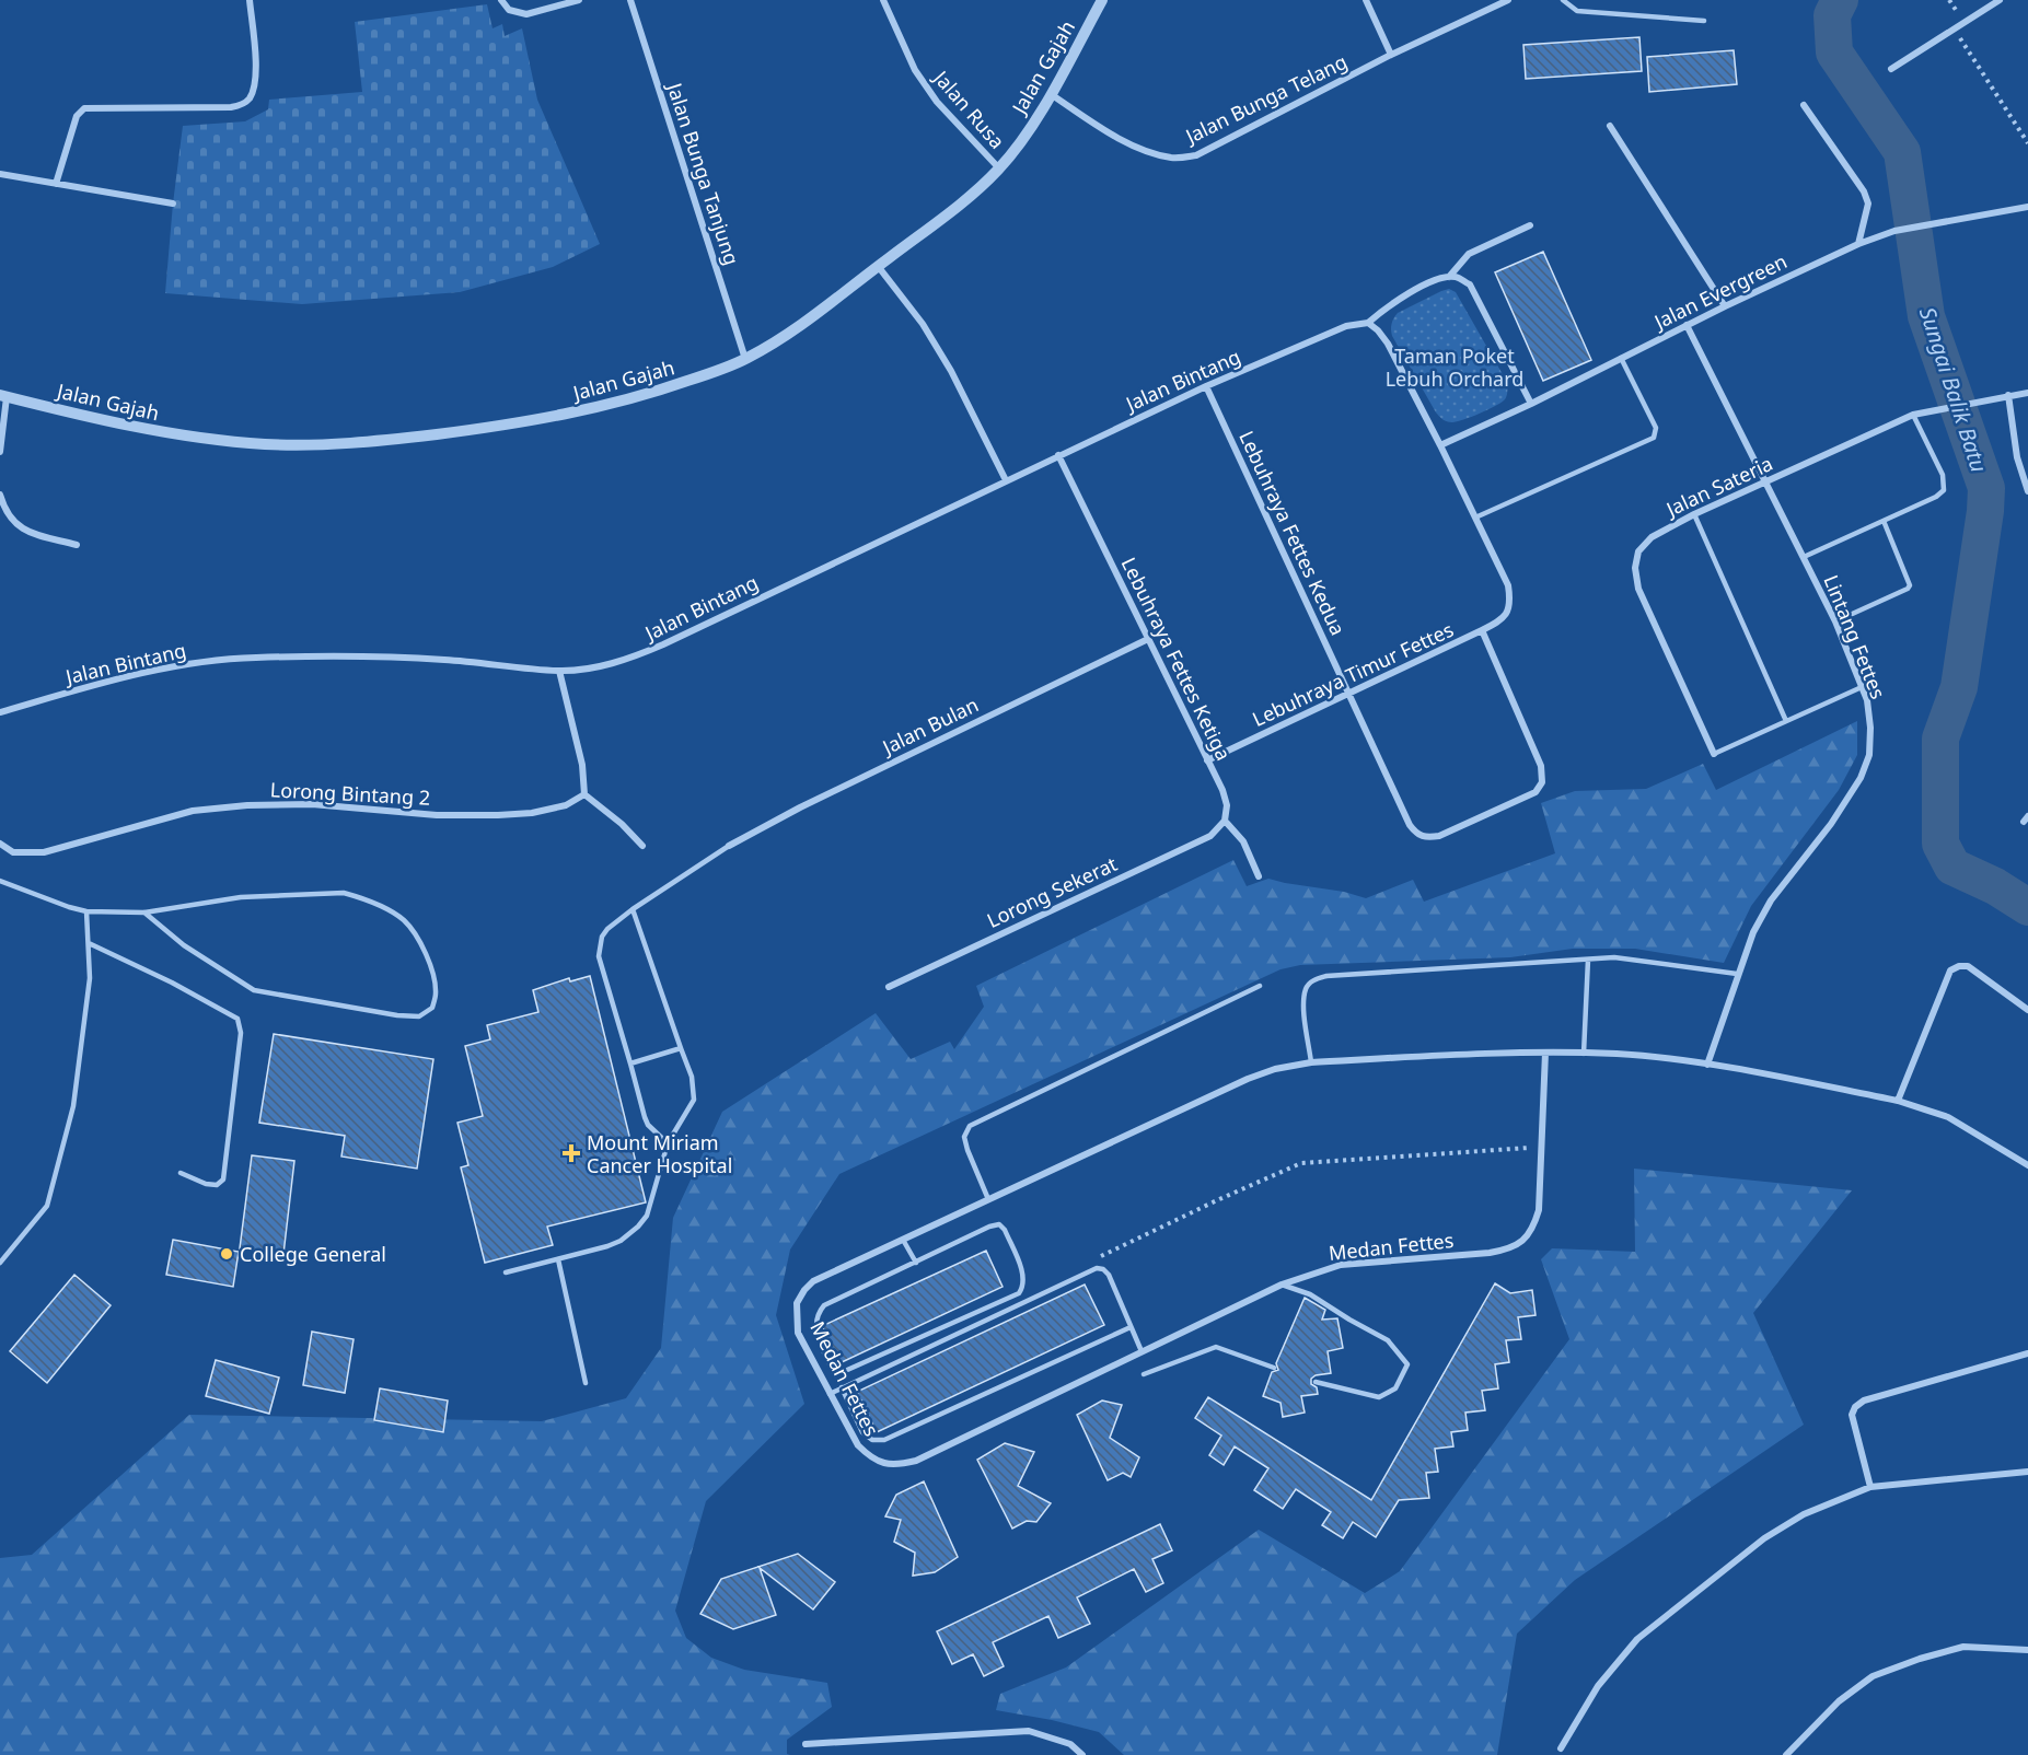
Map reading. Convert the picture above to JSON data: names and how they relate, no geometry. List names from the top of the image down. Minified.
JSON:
{"streets":{"street":["Jalan Gajah","Jalan Bunga Telang","Jalan Rusa","Jalan Bunga Tanjung","Jalan Evergreen","Jalan Bintang","Jalan Sateria","Lebuhraya Fettes Kedua","Lintang Fettes","Lebuhraya Fettes Ketiga","Lebuhraya Timur Fettes","Jalan Bulan","Lorong Bintang 2","Lorong Sekerat","Medan Fettes"]},"crossings":[["Jalan Gajah","Jalan Bunga Telang"],["Jalan Gajah","Jalan Rusa"],["Jalan Gajah","Jalan Bunga Tanjung"],["Jalan Evergreen","Lintang Fettes"],["Jalan Bintang","Lebuhraya Fettes Kedua"],["Jalan Bintang","Lebuhraya Fettes Ketiga"],["Jalan Sateria","Lintang Fettes"],["Lebuhraya Fettes Kedua","Lebuhraya Timur Fettes"],["Lintang Fettes","Medan Fettes"],["Lebuhraya Fettes Ketiga","Lebuhraya Timur Fettes"],["Lebuhraya Fettes Ketiga","Jalan Bulan"],["Lebuhraya Fettes Ketiga","Lorong Sekerat"]],"water":["Sungai Balik Batu"],"parks":["Taman Poket Lebuh Orchard"],"places":{"health":["Mount Miriam Cancer Hospital"],"other":["College General"]}}
